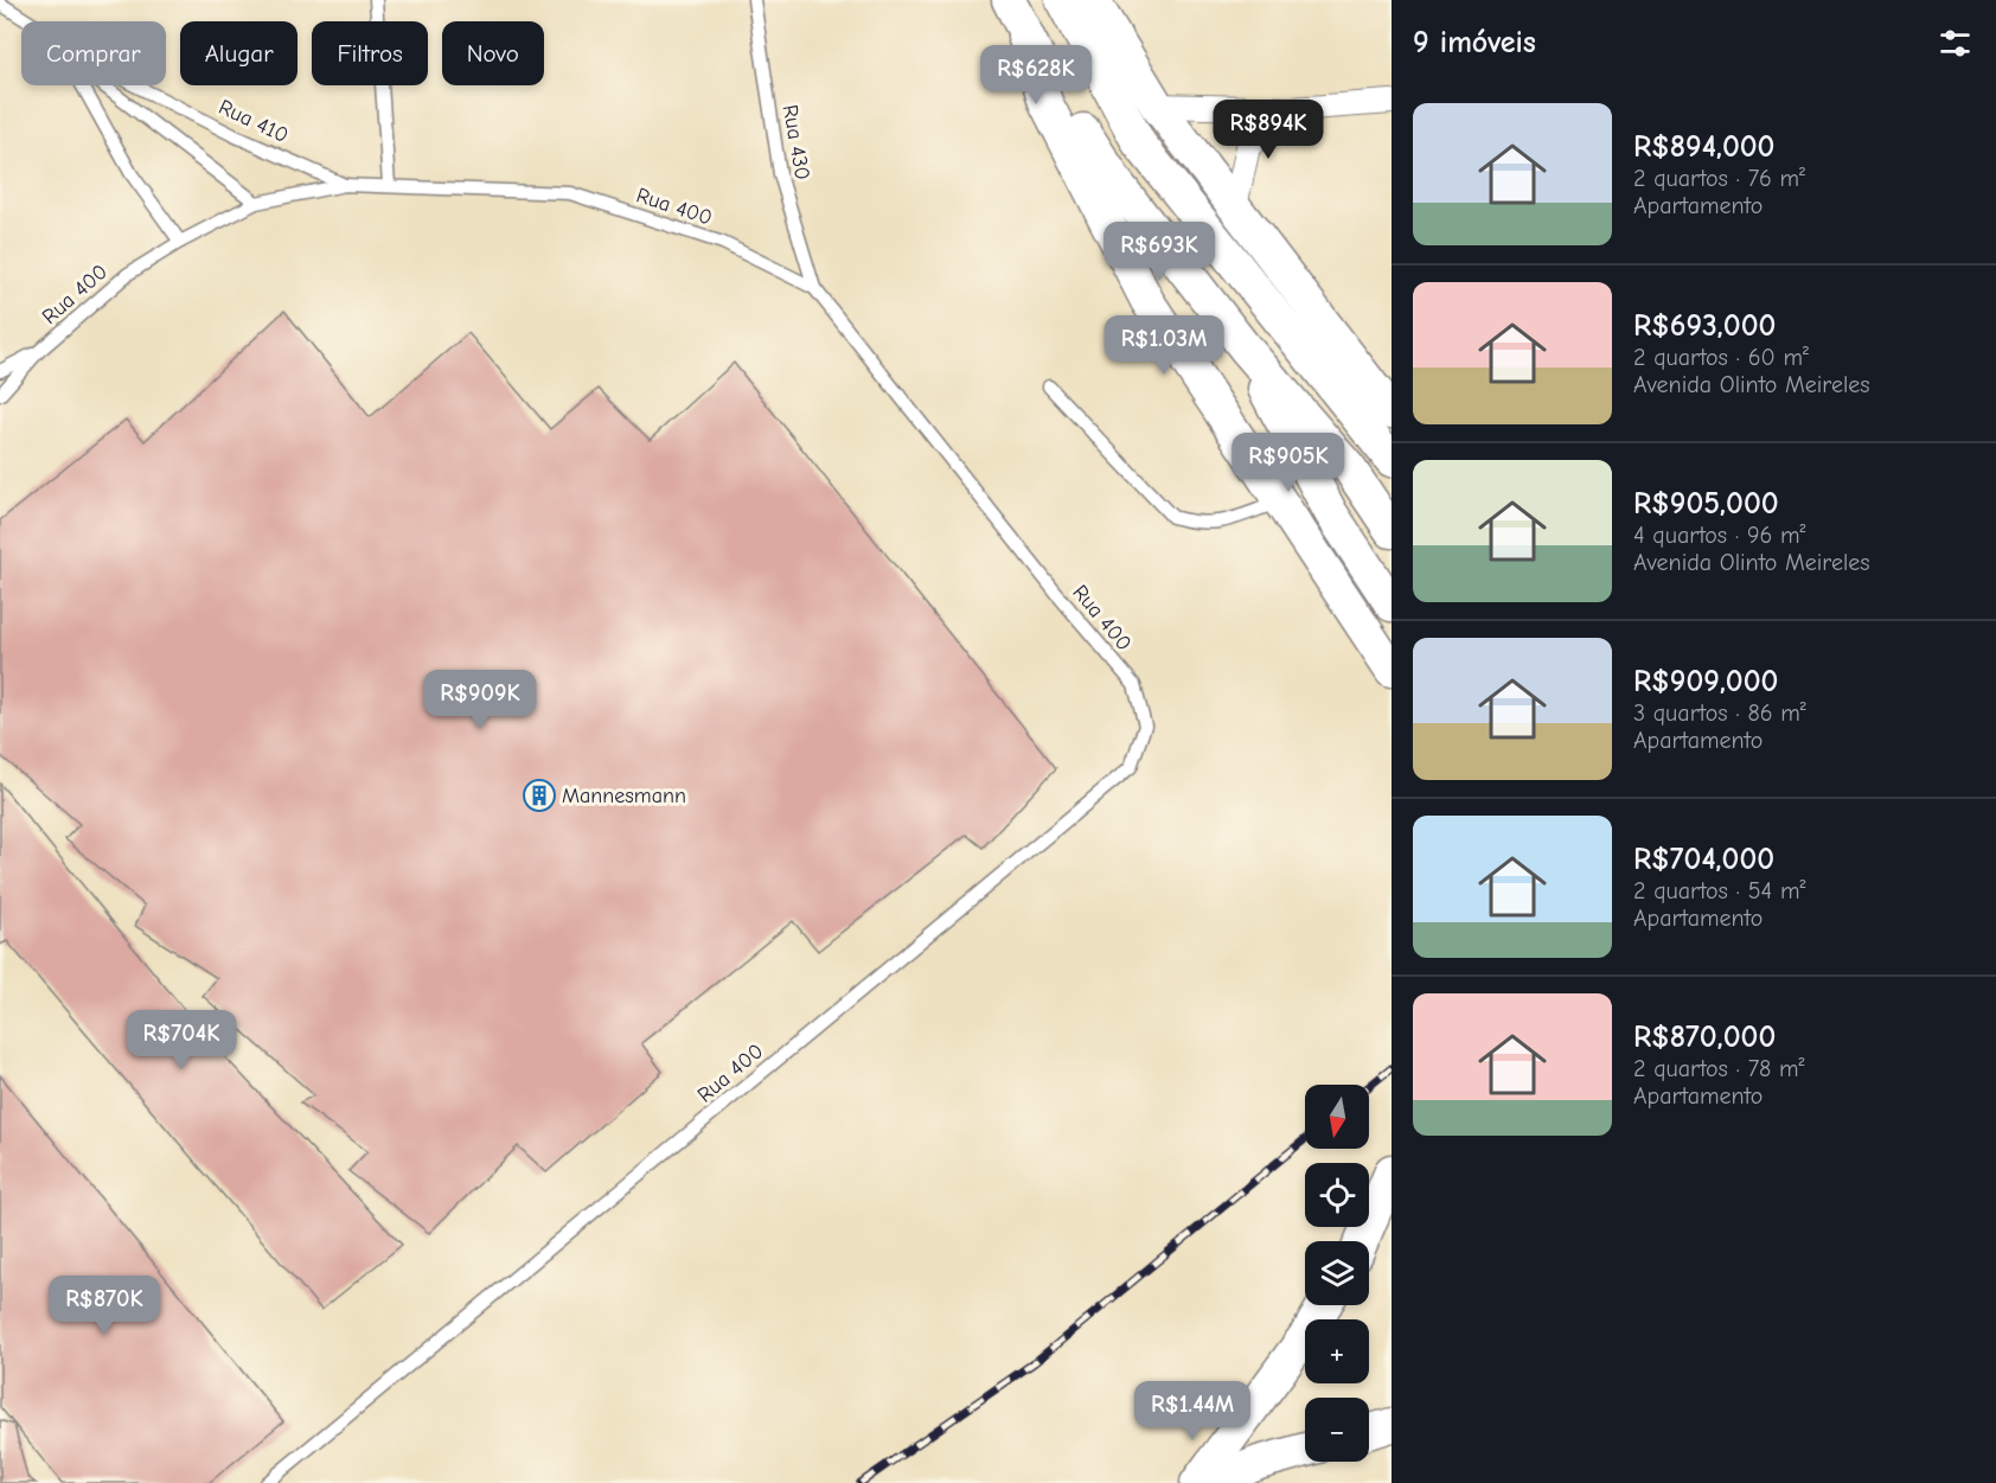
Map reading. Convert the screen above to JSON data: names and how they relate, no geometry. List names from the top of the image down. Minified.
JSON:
{"streets":{"lane":["Rua 410","Rua 430","Rua 400"]},"crossings":[["Rua 410","Rua 400"],["Rua 430","Rua 400"]],"places":{"building":["Mannesmann"]},"north":"bottom","page":{"heading":"9 imóveis","chip":["Comprar","Alugar","Filtros","Novo"],"price":["R$628K","R$894K","R$693K","R$1.03M","R$905K","R$909K","R$704K","R$870K","R$1.44M"],"list":[{"name":"R$894,000","note":"2 quartos · 76 m² · Apartamento"},{"name":"R$693,000","note":"2 quartos · 60 m² · Avenida Olinto Meireles"},{"name":"R$905,000","note":"4 quartos · 96 m² · Avenida Olinto Meireles"},{"name":"R$909,000","note":"3 quartos · 86 m² · Apartamento"},{"name":"R$704,000","note":"2 quartos · 54 m² · Apartamento"},{"name":"R$870,000","note":"2 quartos · 78 m² · Apartamento"}],"map_buttons":["+","−"]}}
